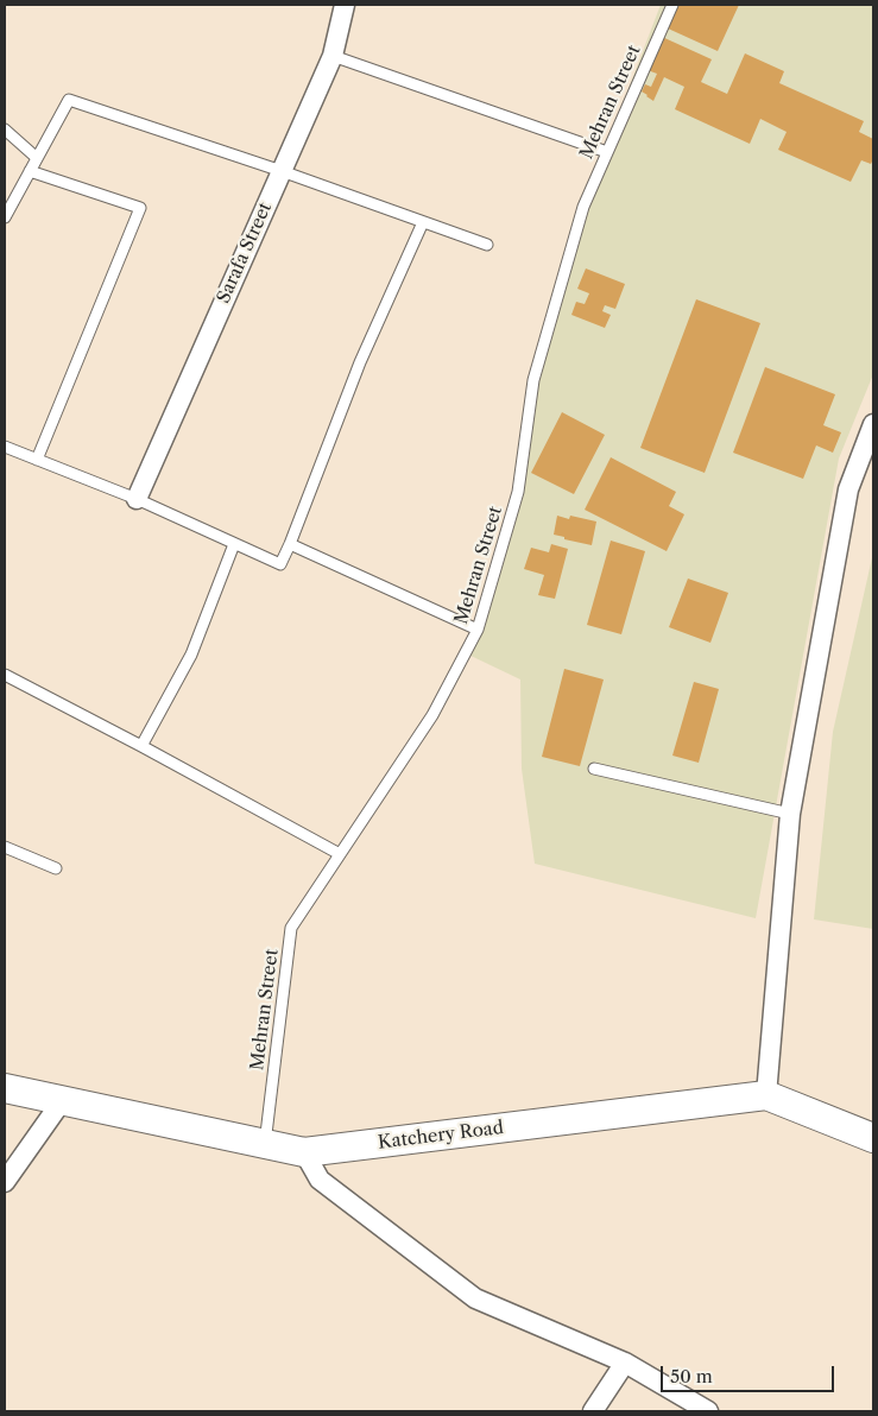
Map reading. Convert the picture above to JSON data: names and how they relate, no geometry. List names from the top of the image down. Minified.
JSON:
{"streets":{"main road":["Katchery Road"],"street":["Sarafa Street"],"lane":["Mehran Street"]},"crossings":[["Mehran Street","Katchery Road"]],"scale_bar":"50 m"}
